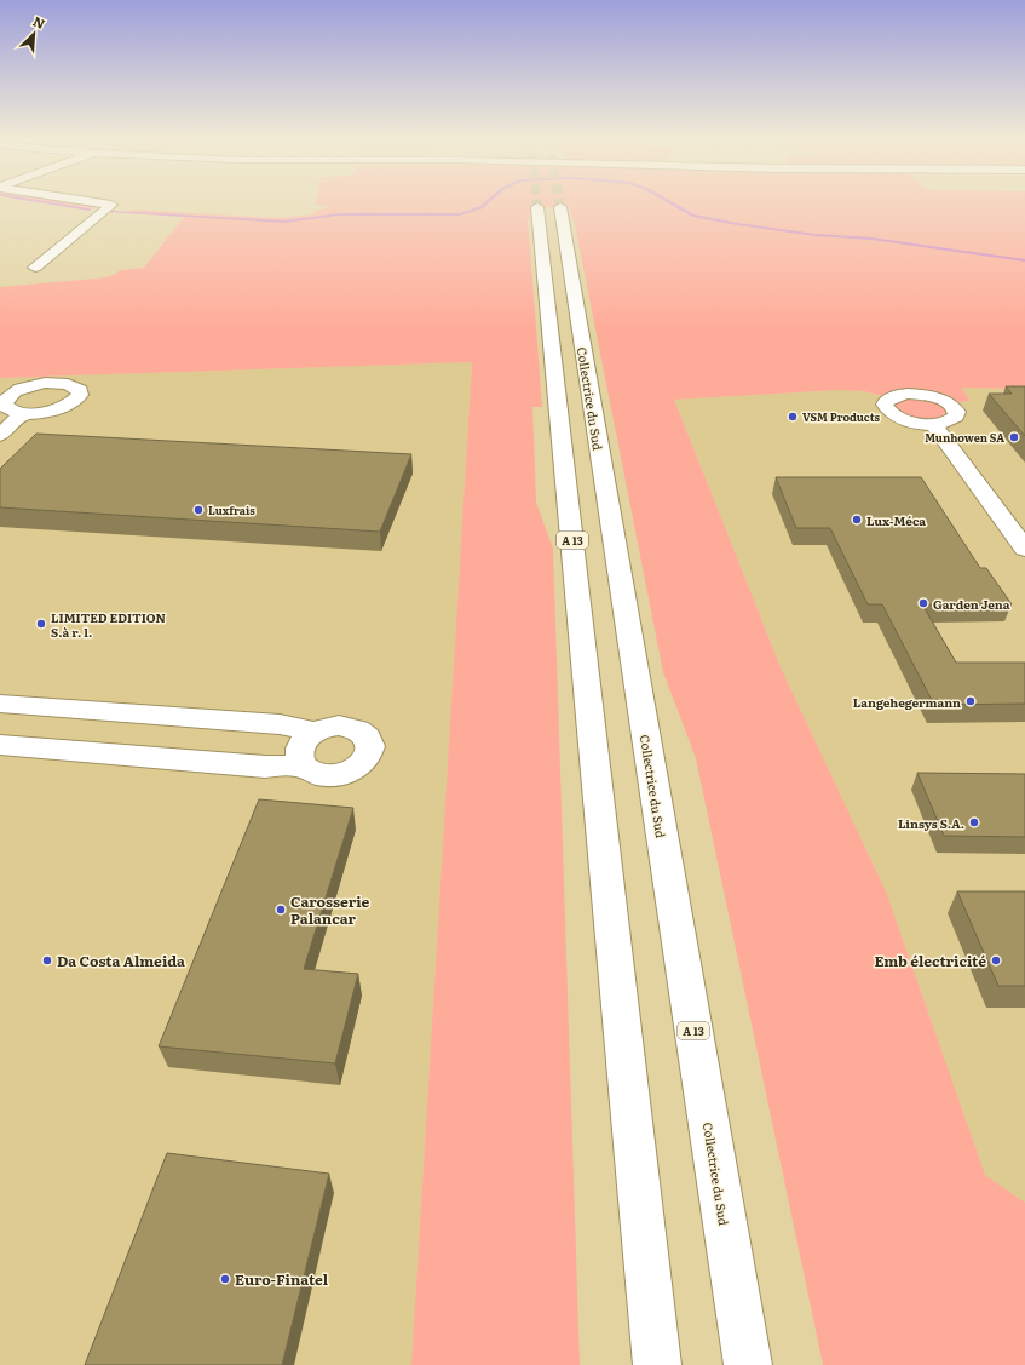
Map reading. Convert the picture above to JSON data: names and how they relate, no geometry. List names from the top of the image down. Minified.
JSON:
{"streets":{"main road":["Collectrice du Sud","A 13"]},"places":["VSM Products","Munhowen SA","Luxfrais","Lux-Méca","Garden Jena","LIMITED EDITION S.à r. l.","Langehegermann","Linsys S.A.","Carosserie Palancar","Da Costa Almeida","Emb électricité","Euro-Finatel"],"north":"top right"}
